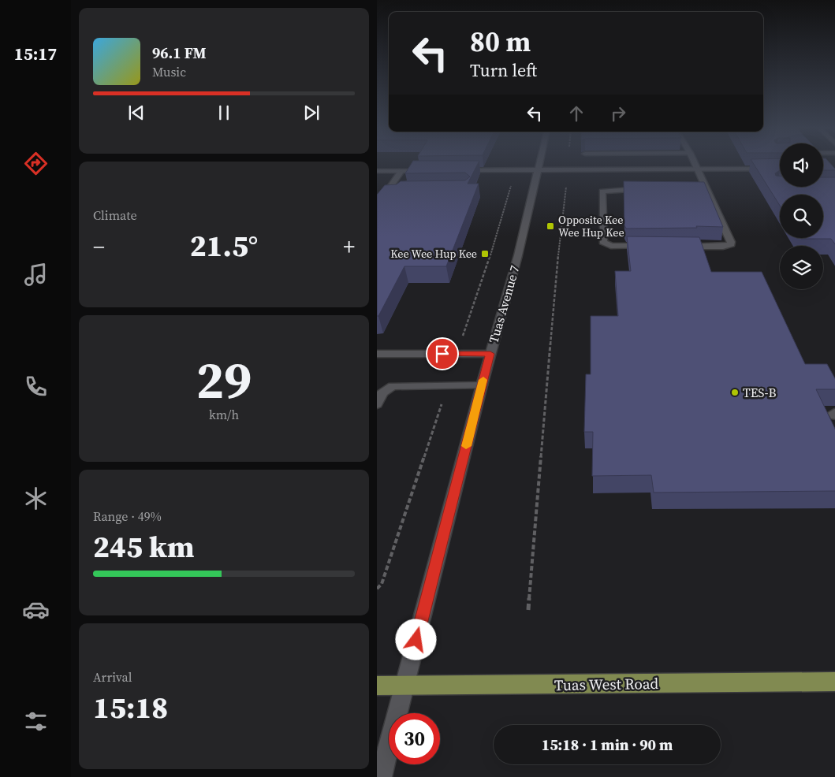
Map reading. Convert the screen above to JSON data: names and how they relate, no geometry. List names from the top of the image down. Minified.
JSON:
{"streets":{"main road":["Tuas West Road"],"street":["Tuas Avenue 7"]},"crossings":[["Tuas Avenue 7","Tuas West Road"]],"places":{"transit":["Opposite Kee Wee Hup Kee","Kee Wee Hup Kee"],"other":["TES-B"]},"page":{"tabs":"15:17","turn":["80 m","Turn left"],"song":["96.1 FM","Music"],"tile":["Climate",["29","km/h"],["Range · 49%","245 km"],["Arrival","15:18"]],"heat":["−","21.5°","+"],"limit":"30","trip":"15:18 · 1 min · 90 m"}}
